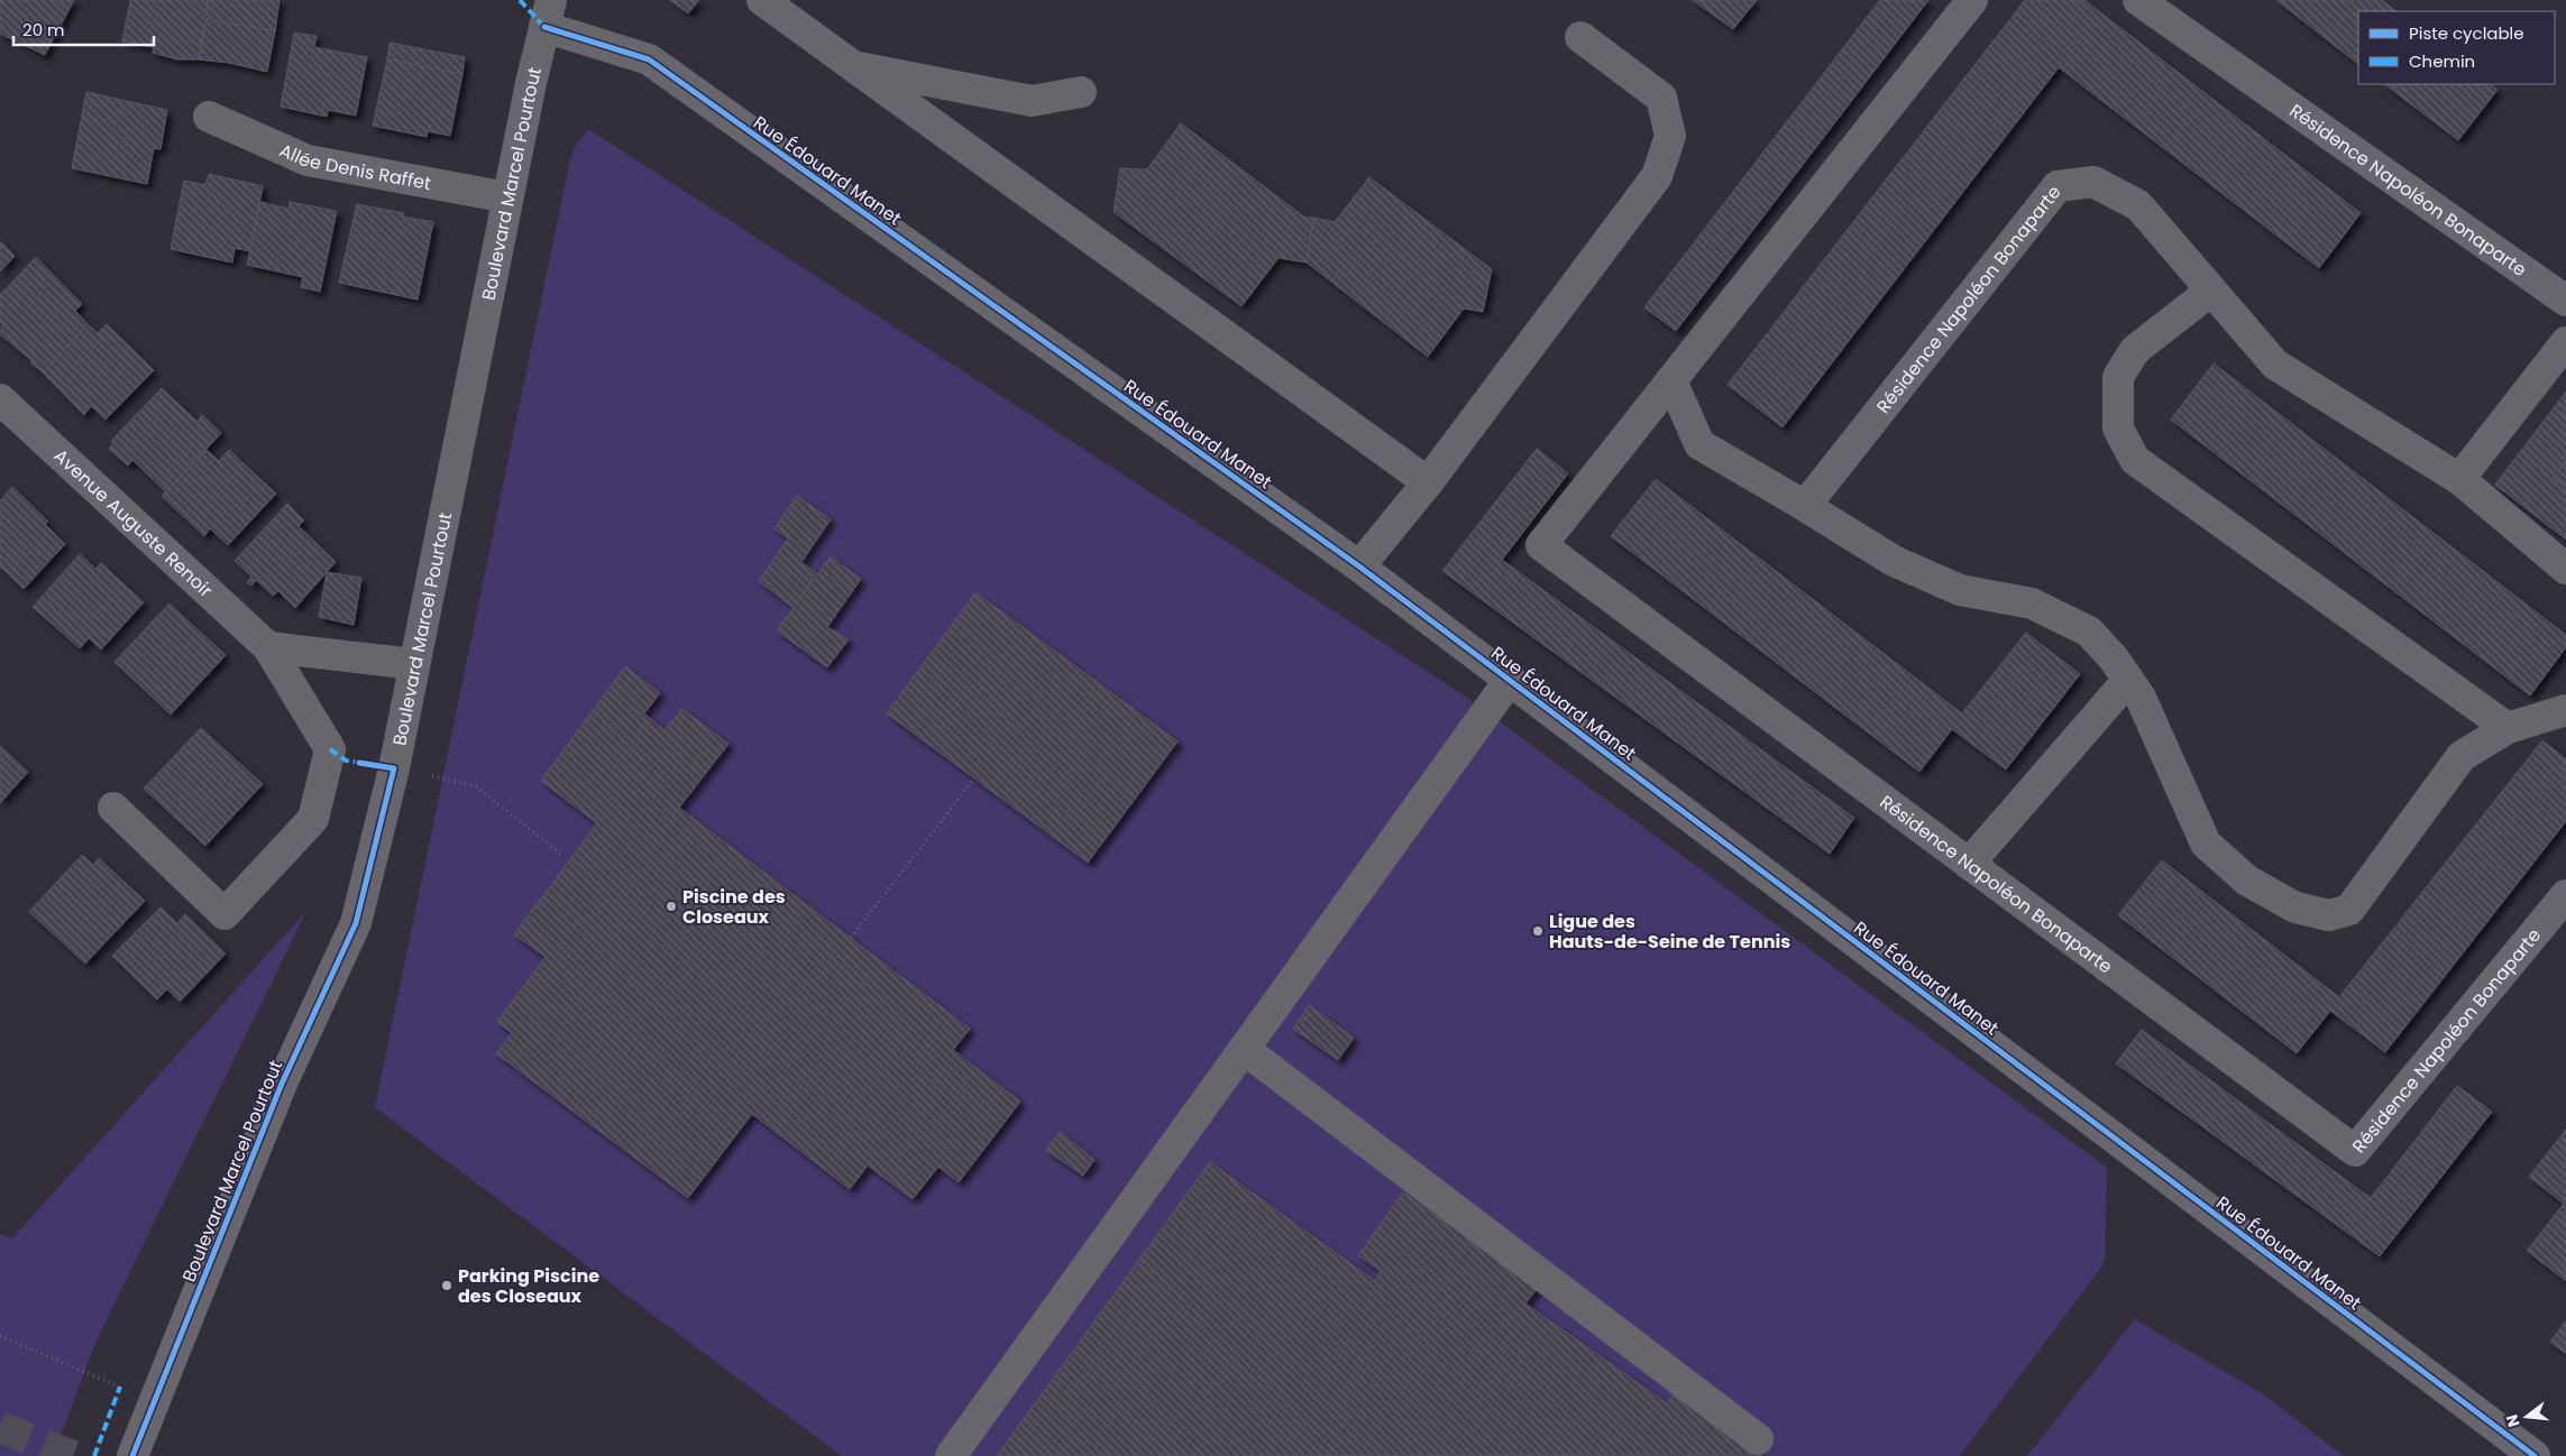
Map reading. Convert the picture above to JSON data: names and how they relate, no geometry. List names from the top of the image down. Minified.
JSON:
{"streets":{"street":["Allée Denis Raffet","Rue Édouard Manet","Boulevard Marcel Pourtout","Résidence Napoléon Bonaparte","Avenue Auguste Renoir"]},"crossings":[["Allée Denis Raffet","Boulevard Marcel Pourtout"],["Rue Édouard Manet","Boulevard Marcel Pourtout"]],"places":["Piscine des Closeaux","Ligue des Hauts-de-Seine de Tennis","Parking Piscine des Closeaux"],"legend":["Piste cyclable","Chemin"],"scale_bar":"20 m","north":"left"}
